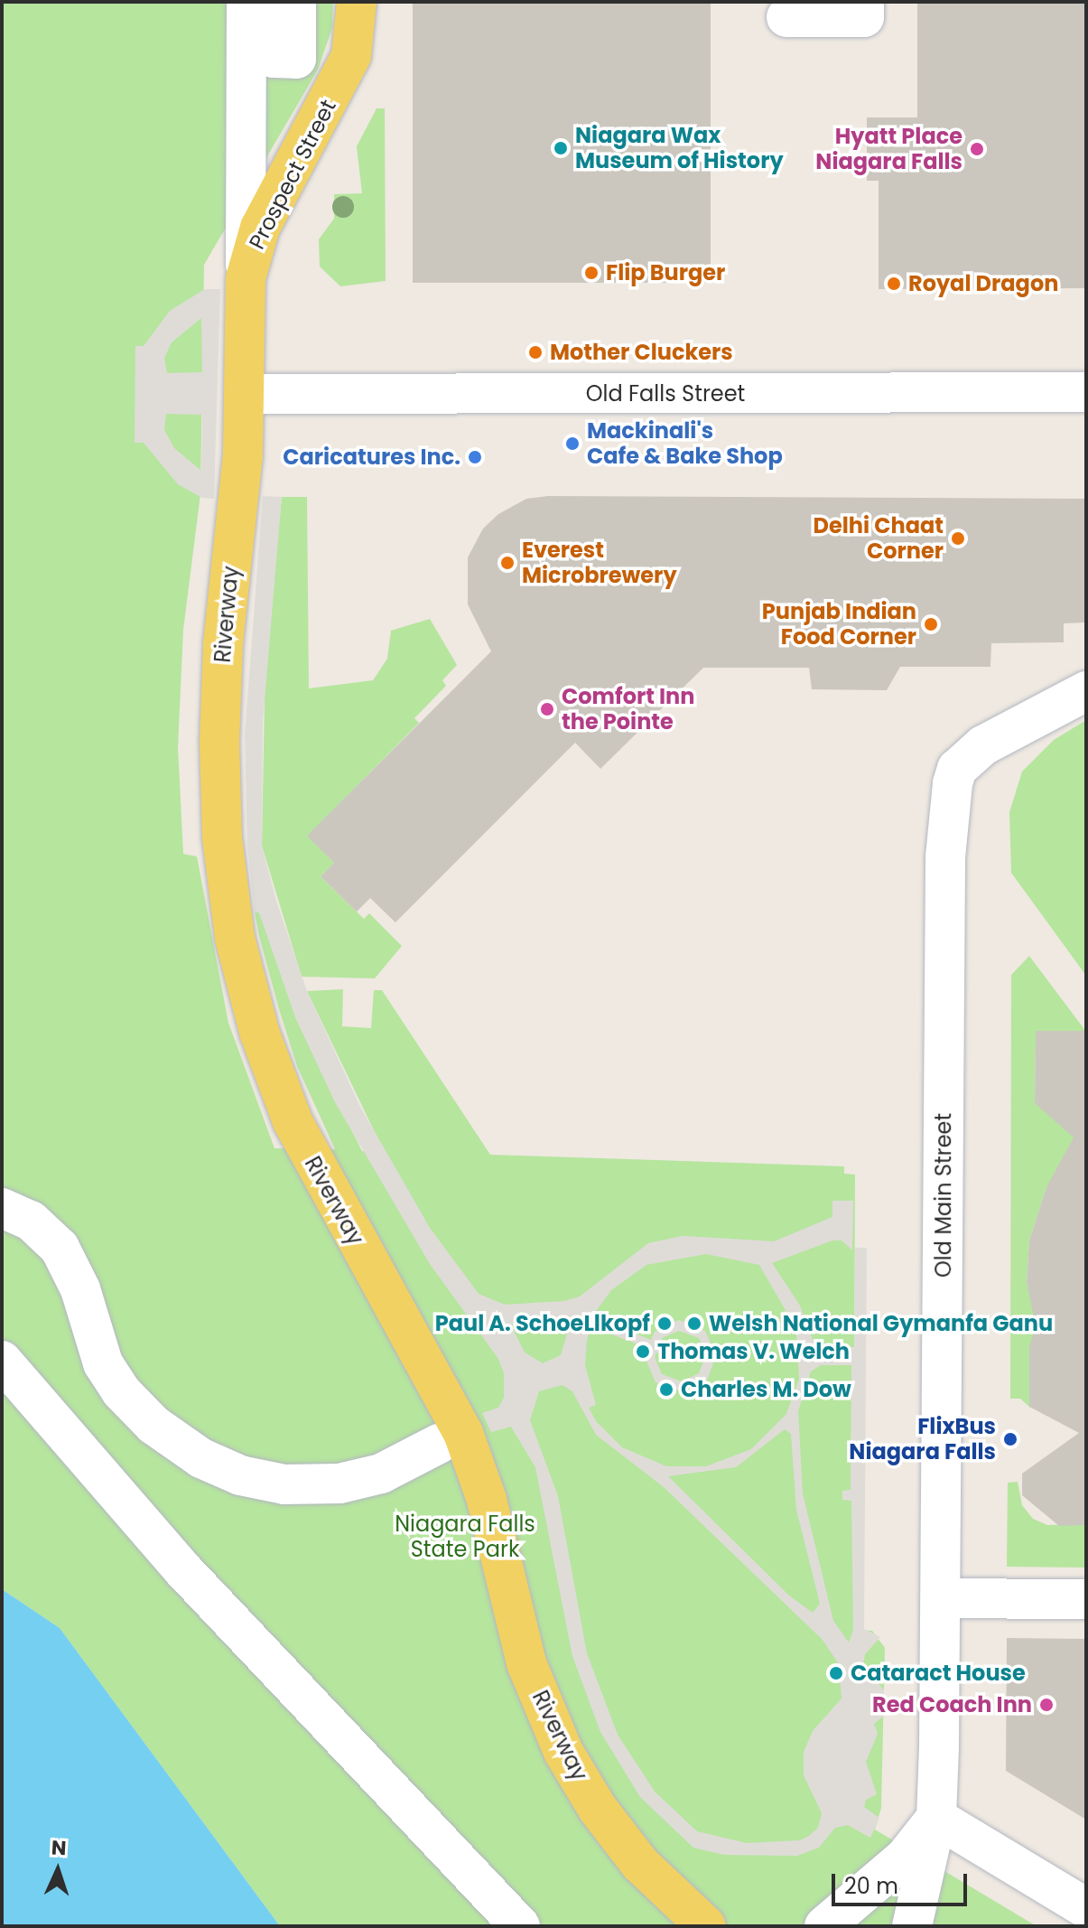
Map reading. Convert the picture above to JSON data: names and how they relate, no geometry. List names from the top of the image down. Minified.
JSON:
{"streets":{"main road":["Prospect Street","Riverway"],"street":["Old Falls Street","Old Main Street"]},"crossings":[["Prospect Street","Old Falls Street"],["Prospect Street","Riverway"],["Old Falls Street","Riverway"]],"parks":["Niagara Falls State Park"],"places":["Niagara Wax Museum of History","Hyatt Place Niagara Falls","Flip Burger","Royal Dragon","Mother Cluckers","Mackinali's Cafe & Bake Shop","Caricatures Inc.","Delhi Chaat Corner","Everest Microbrewery","Punjab Indian Food Corner","Comfort Inn the Pointe","Paul A. SchoeLlkopf","Welsh National Gymanfa Ganu","Thomas V. Welch","Charles M. Dow","FlixBus Niagara Falls","Cataract House","Red Coach Inn"],"scale_bar":"20 m","north":"top"}
